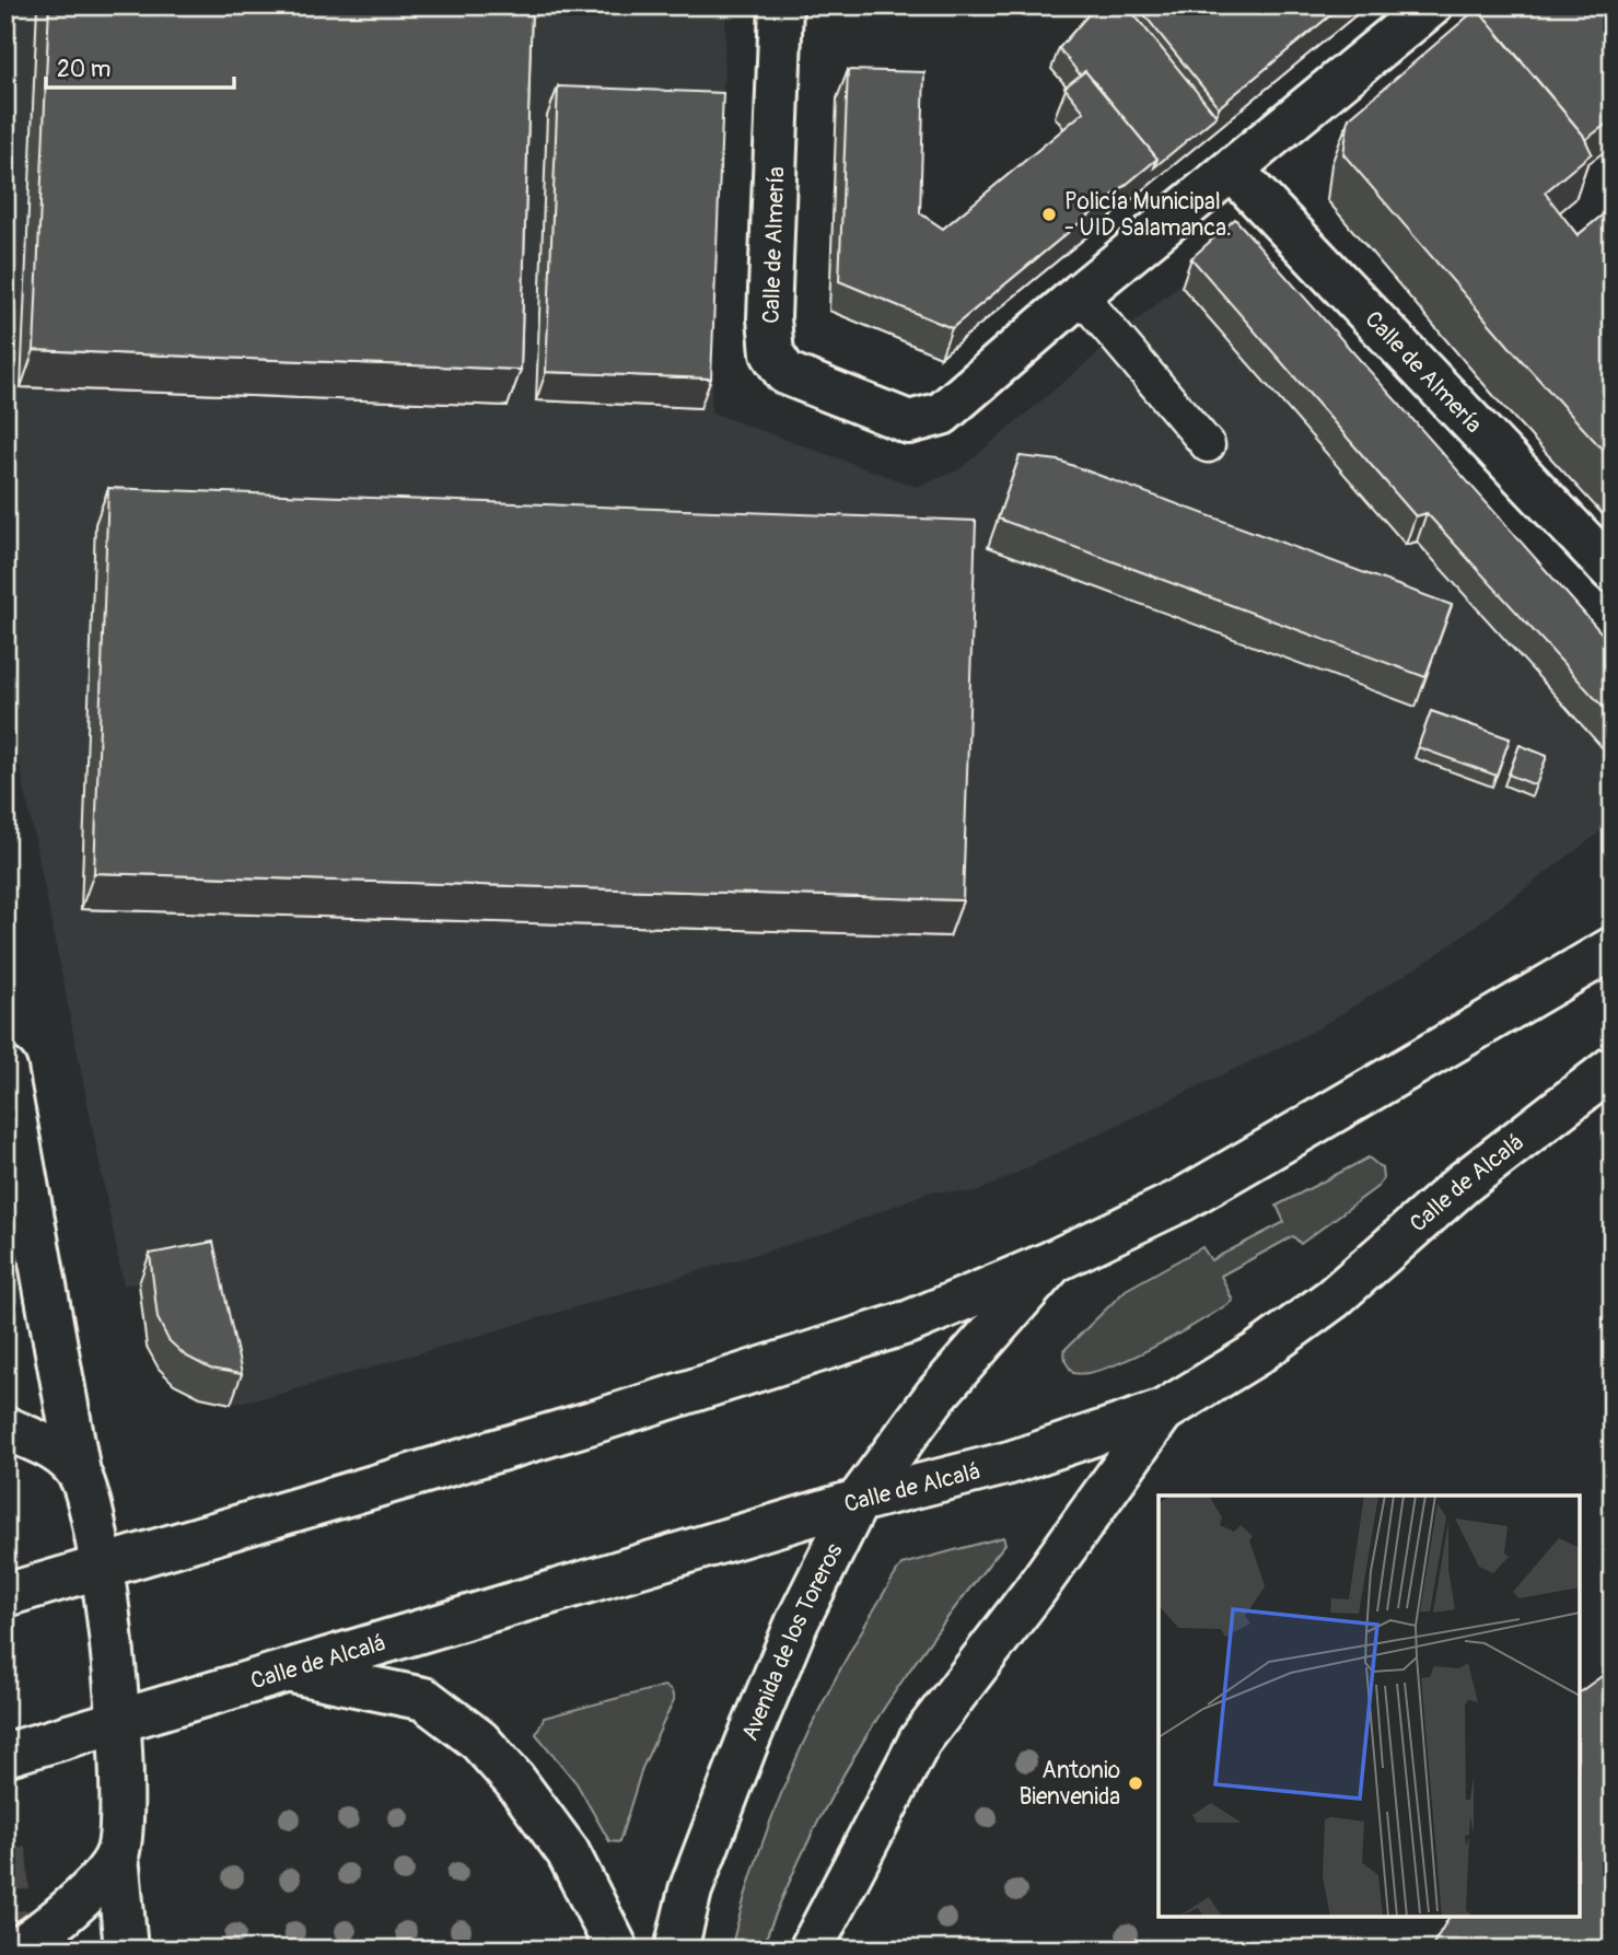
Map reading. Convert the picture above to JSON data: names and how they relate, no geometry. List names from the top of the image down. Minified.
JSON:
{"streets":{"main road":["Calle de Almería","Calle de Alcalá","Avenida de los Toreros"]},"crossings":[["Calle de Alcalá","Avenida de los Toreros"]],"places":["Policía Municipal - UID Salamanca.","Antonio Bienvenida"],"scale_bar":"20 m"}
